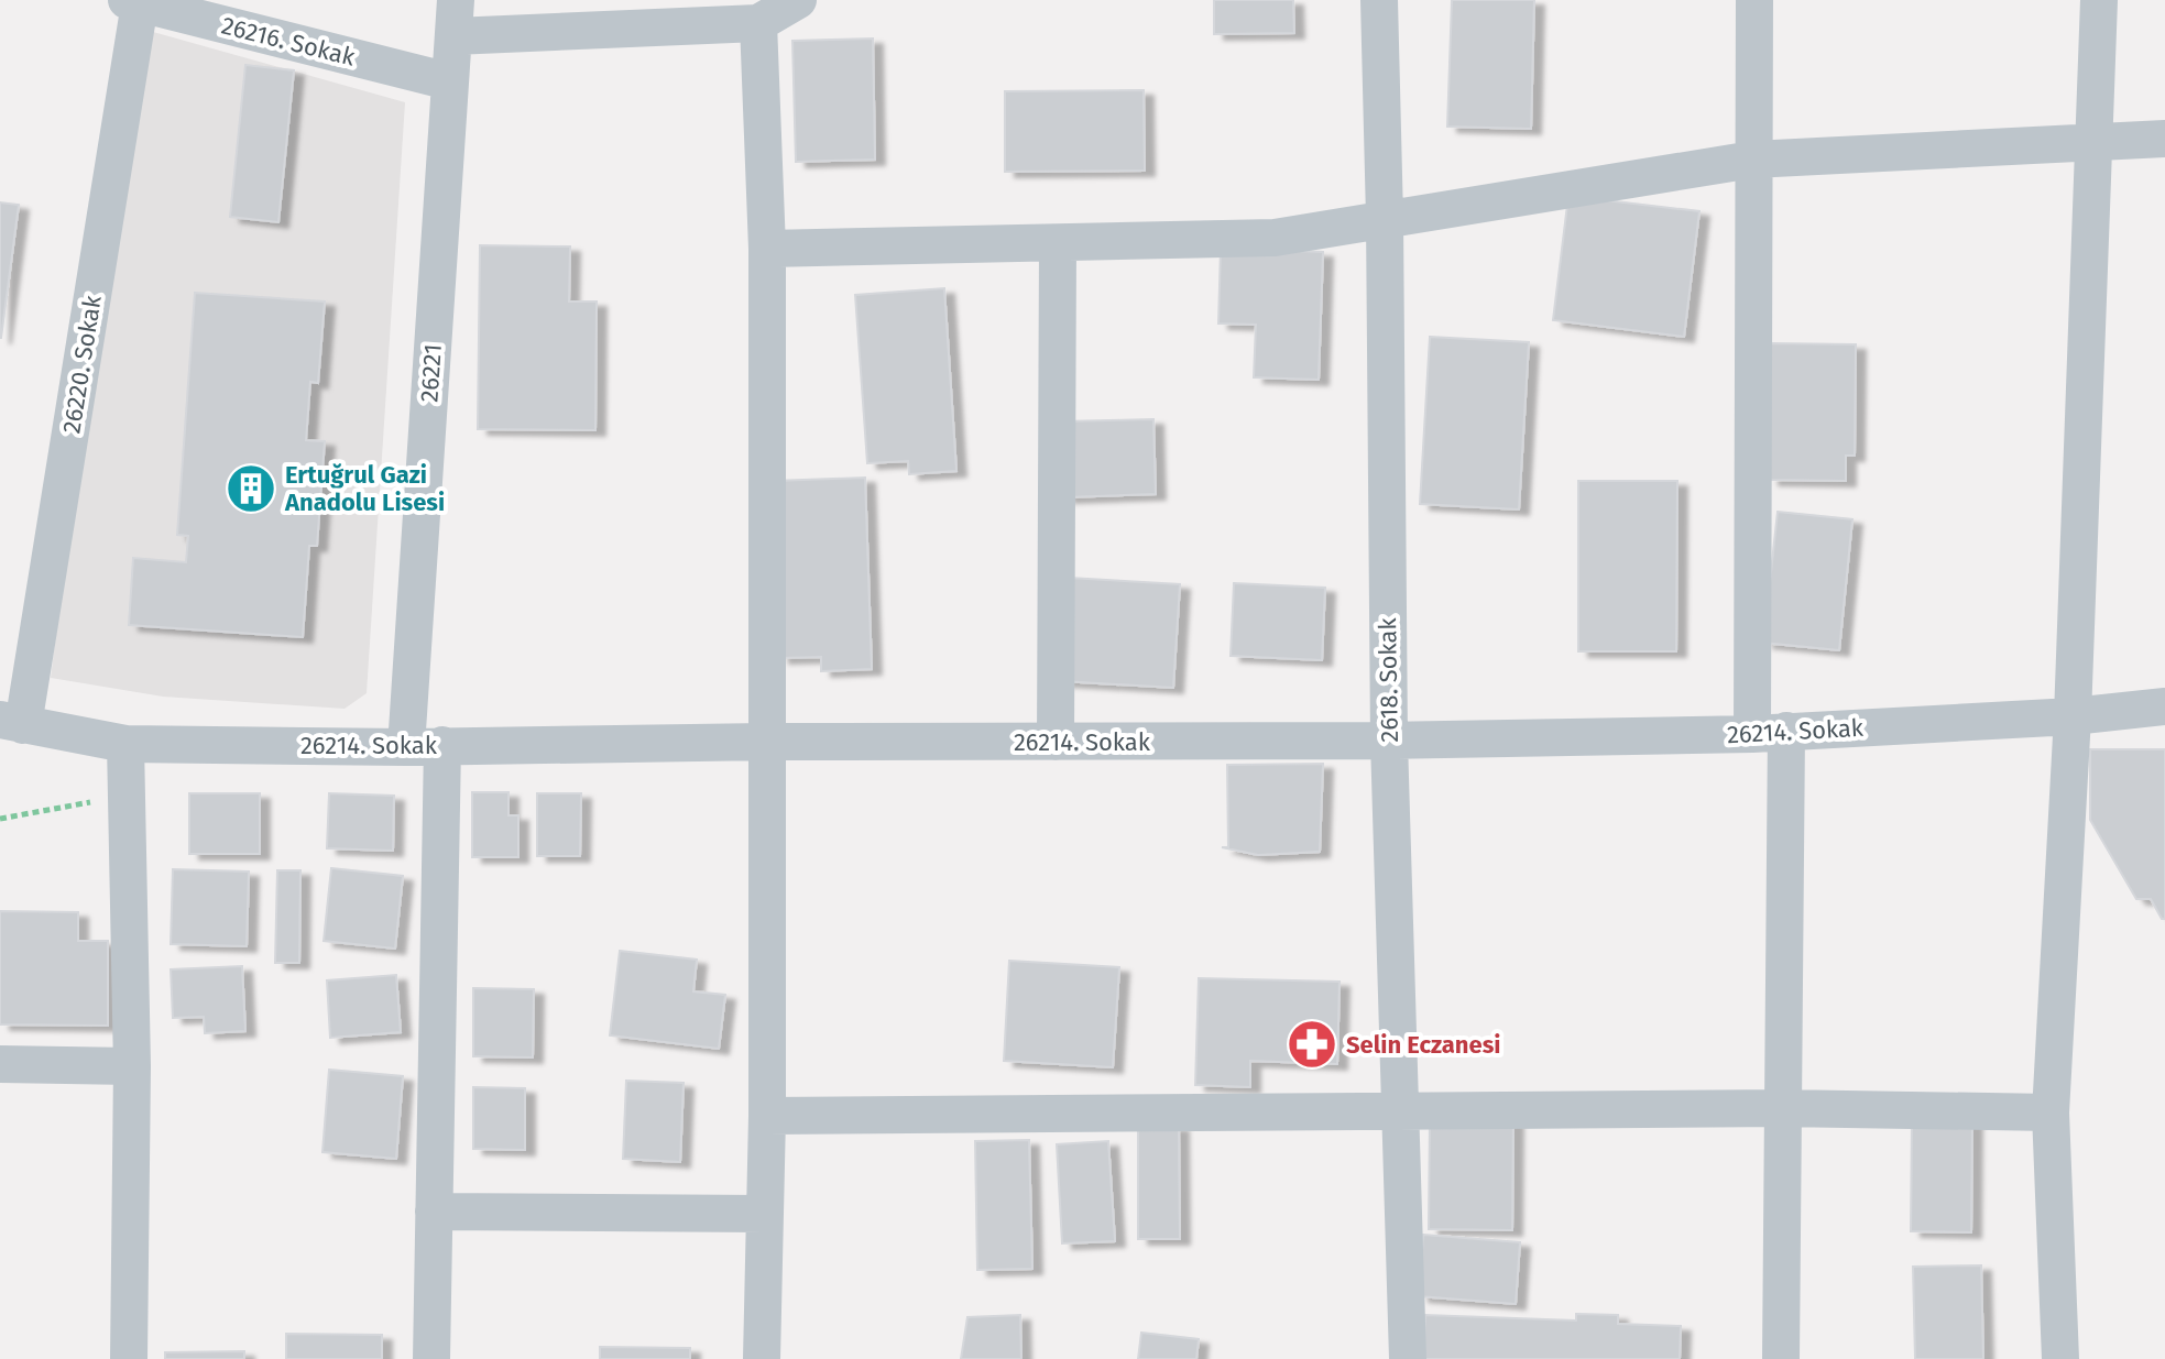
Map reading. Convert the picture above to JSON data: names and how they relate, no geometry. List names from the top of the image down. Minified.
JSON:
{"streets":{"street":["26216. Sokak","26220. Sokak","26221","2618. Sokak","26214. Sokak"]},"crossings":[["26216. Sokak","26220. Sokak"],["26216. Sokak","26221"],["26220. Sokak","26214. Sokak"],["26221","26214. Sokak"],["2618. Sokak","26214. Sokak"]],"places":{"building":["Ertuğrul Gazi Anadolu Lisesi"],"pharmacy":["Selin Eczanesi"]}}
